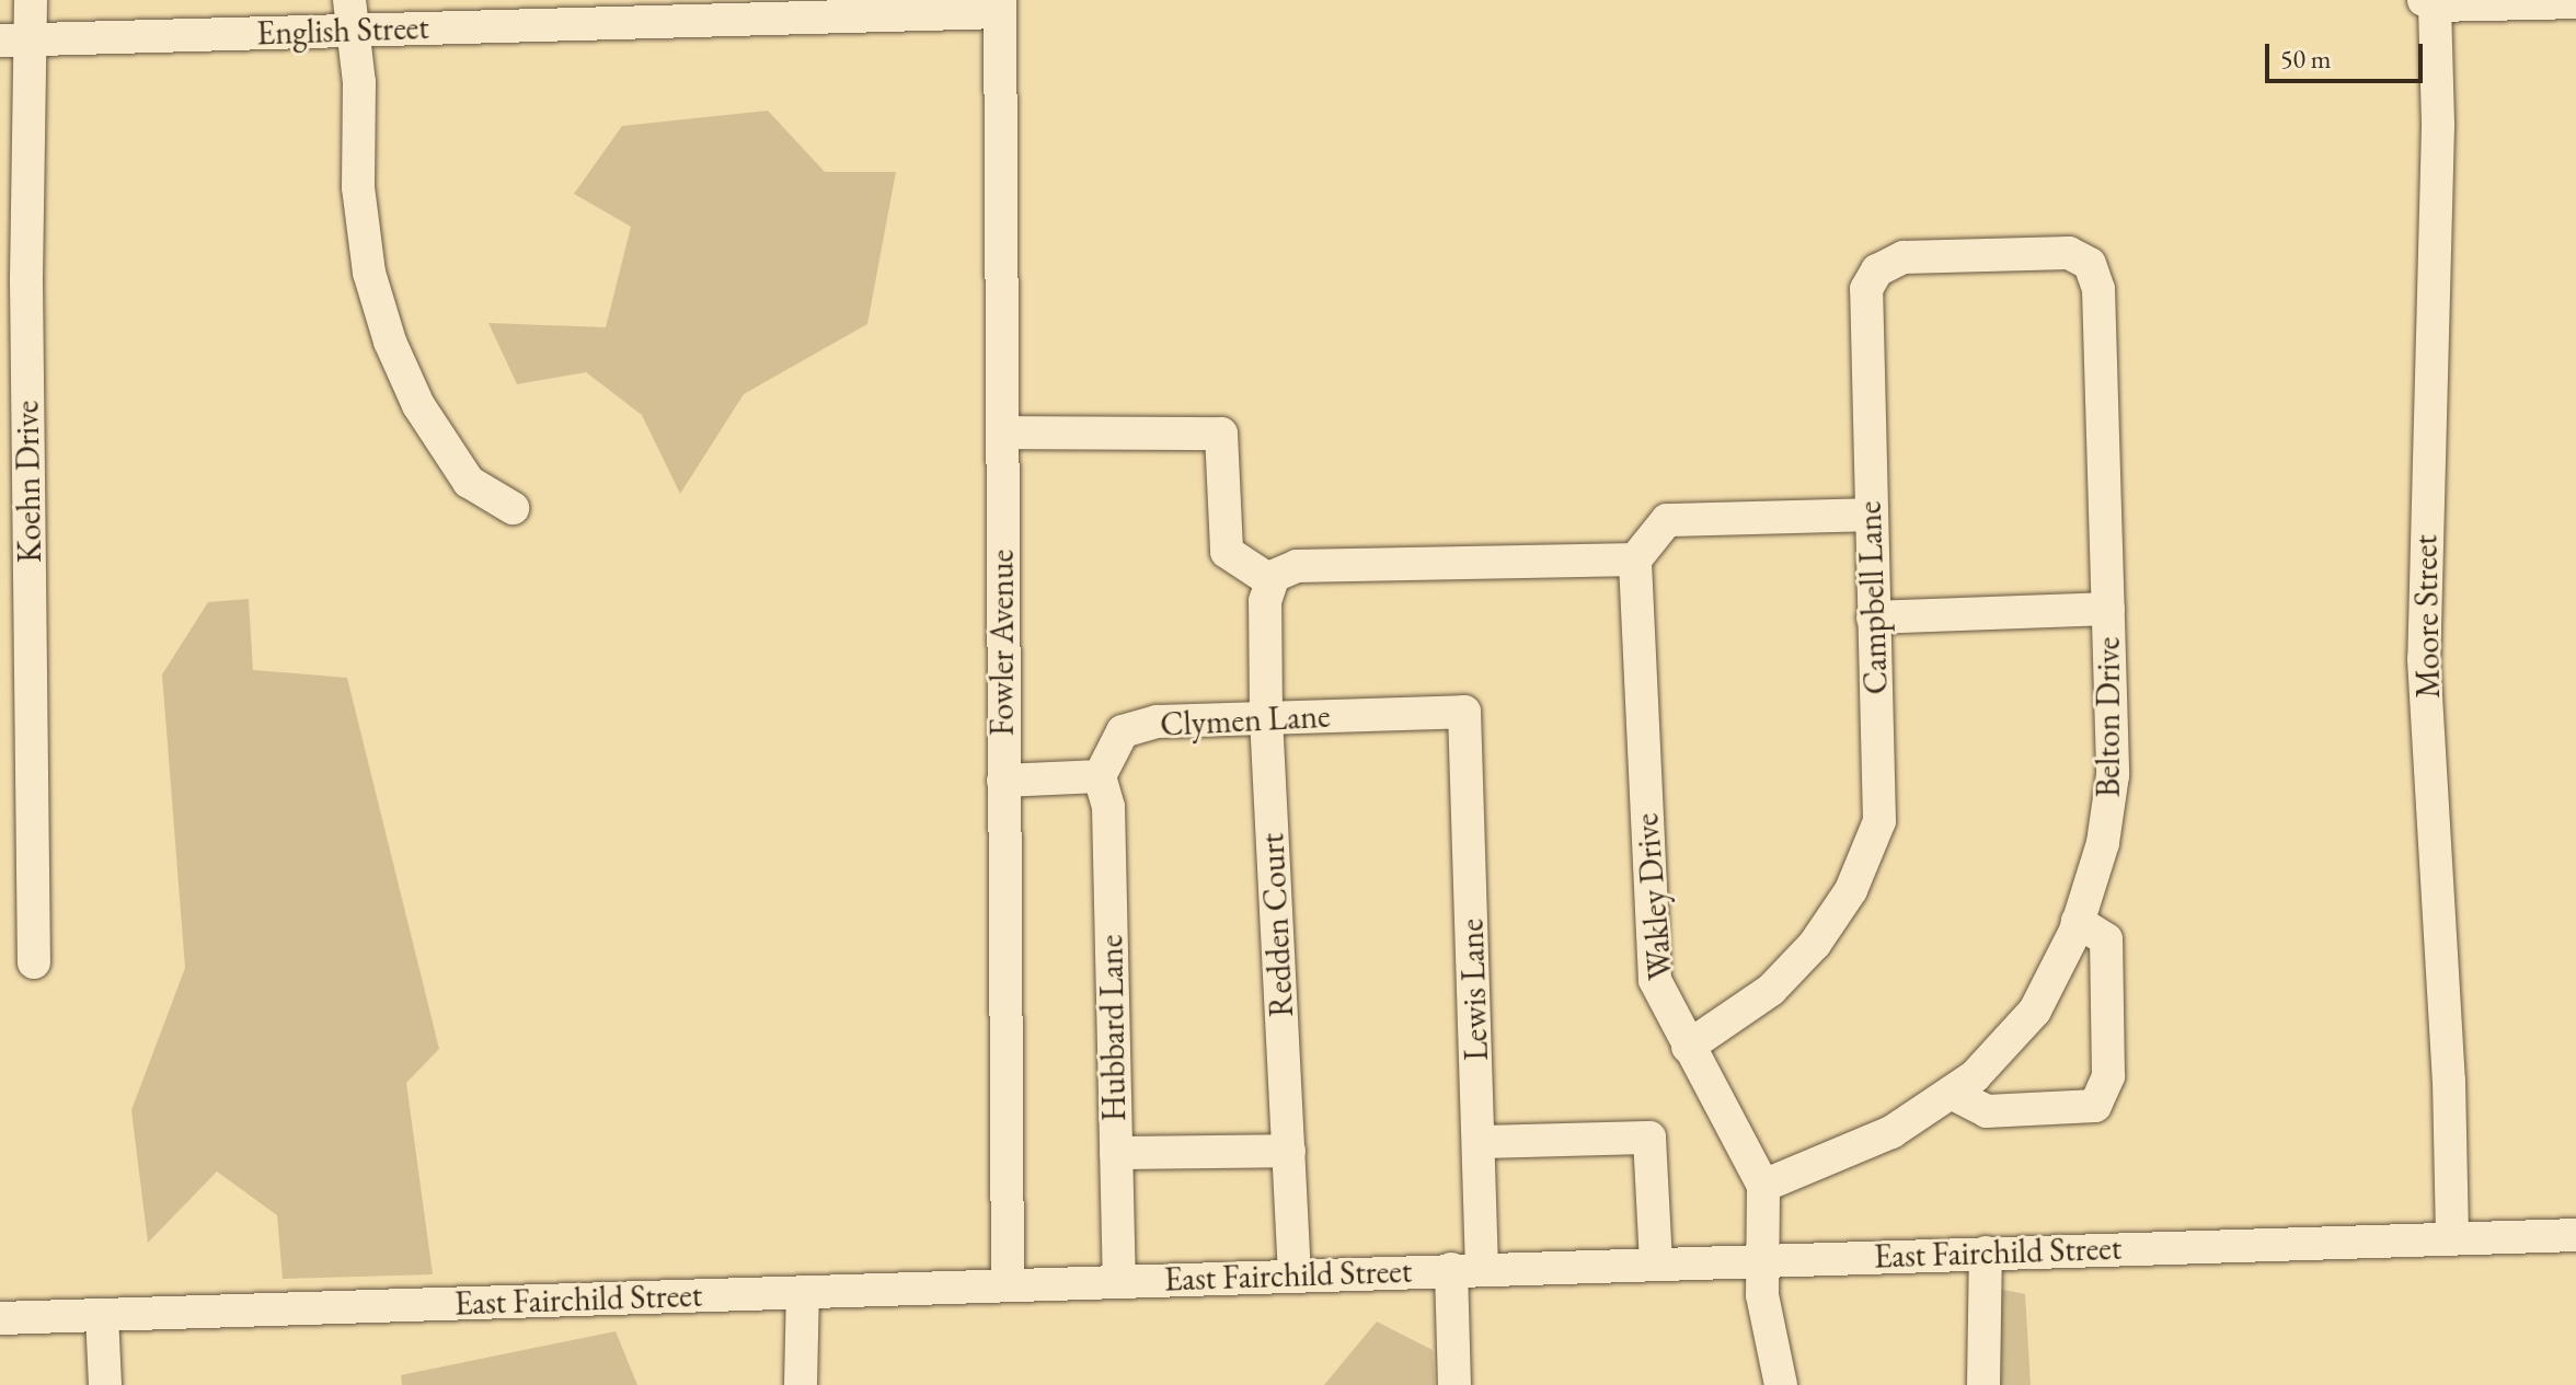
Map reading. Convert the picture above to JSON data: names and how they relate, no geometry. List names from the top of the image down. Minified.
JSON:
{"streets":{"street":["English Street","Koehn Drive","Campbell Lane","Moore Street","Fowler Avenue","Belton Drive","Clymen Lane","Wakley Drive","Redden Court","Lewis Lane","Hubbard Lane","East Fairchild Street"]},"crossings":[["English Street","Koehn Drive"],["English Street","Fowler Avenue"],["Campbell Lane","Belton Drive"],["Campbell Lane","Wakley Drive"],["Moore Street","East Fairchild Street"],["Fowler Avenue","East Fairchild Street"],["Belton Drive","Wakley Drive"],["Clymen Lane","Redden Court"],["Clymen Lane","Lewis Lane"],["Clymen Lane","Hubbard Lane"],["Wakley Drive","East Fairchild Street"],["Redden Court","East Fairchild Street"],["Lewis Lane","East Fairchild Street"],["Hubbard Lane","East Fairchild Street"]],"scale_bar":"50 m"}
